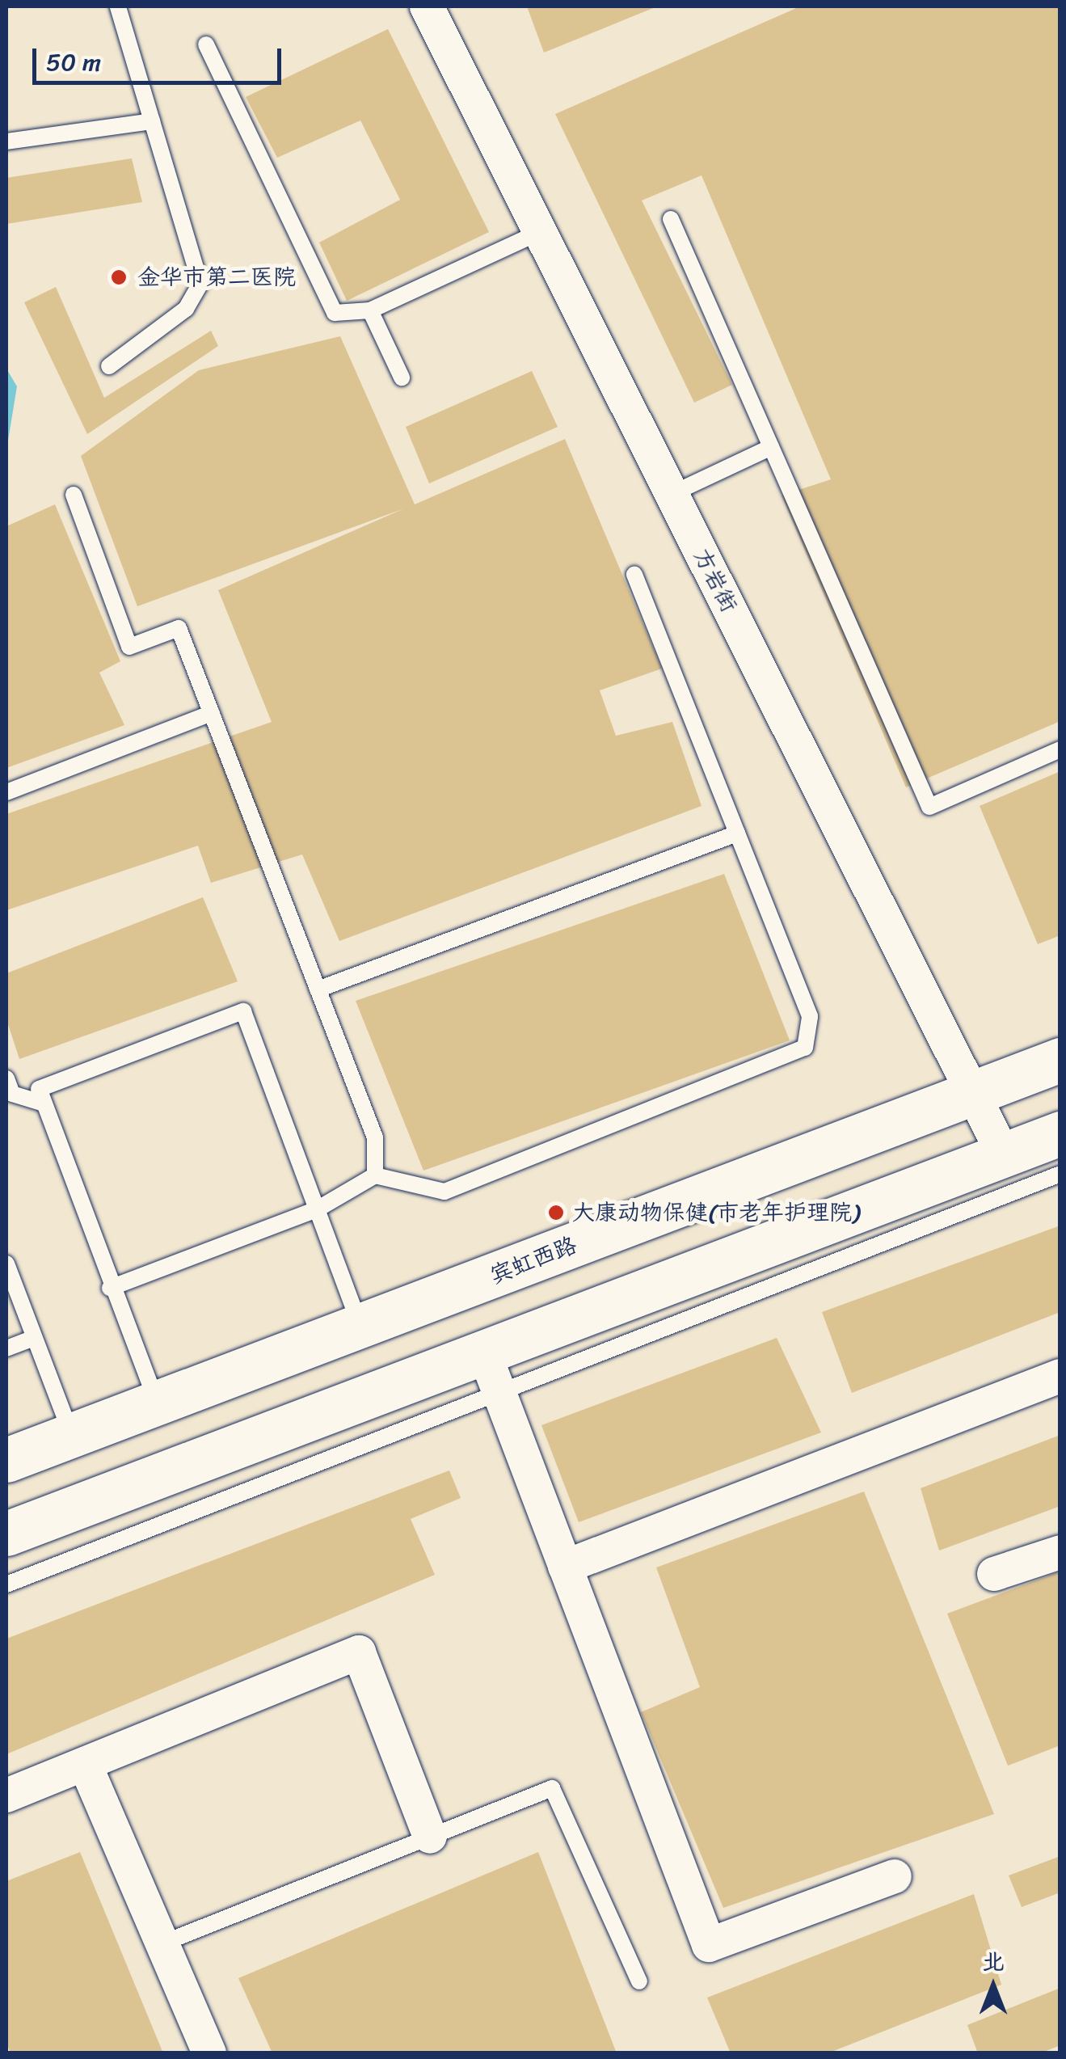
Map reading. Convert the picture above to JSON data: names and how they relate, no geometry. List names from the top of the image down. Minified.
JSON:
{"streets":{"main road":["宾虹西路"],"street":["方岩街"]},"crossings":[["方岩街","宾虹西路"]],"places":["金华市第二医院","大康动物保健(市老年护理院)"],"scale_bar":"50 m","north":"top"}
